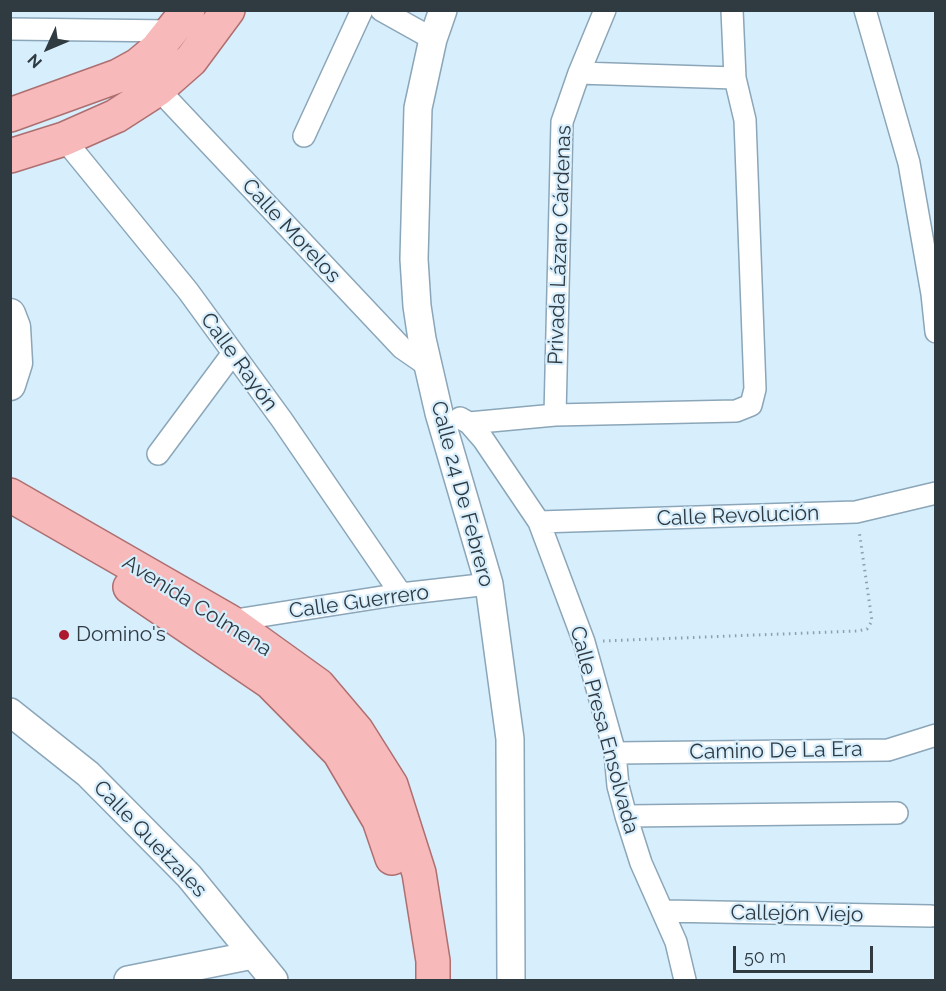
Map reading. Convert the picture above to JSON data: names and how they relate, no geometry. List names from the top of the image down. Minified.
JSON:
{"streets":{"main road":["Avenida Colmena"],"street":["Calle Morelos","Privada Lázaro Cárdenas","Calle Rayón","Calle 24 De Febrero","Calle Revolución","Calle Guerrero","Calle Presa Ensolvada","Camino De La Era","Calle Quetzales","Callejón Viejo"]},"crossings":[["Calle Morelos","Calle 24 De Febrero"],["Calle Rayón","Calle Guerrero"],["Calle 24 De Febrero","Calle Guerrero"],["Calle Revolución","Calle Presa Ensolvada"],["Calle Guerrero","Avenida Colmena"],["Calle Presa Ensolvada","Camino De La Era"],["Calle Presa Ensolvada","Callejón Viejo"]],"places":["Domino's"],"scale_bar":"50 m","north":"bottom left"}
